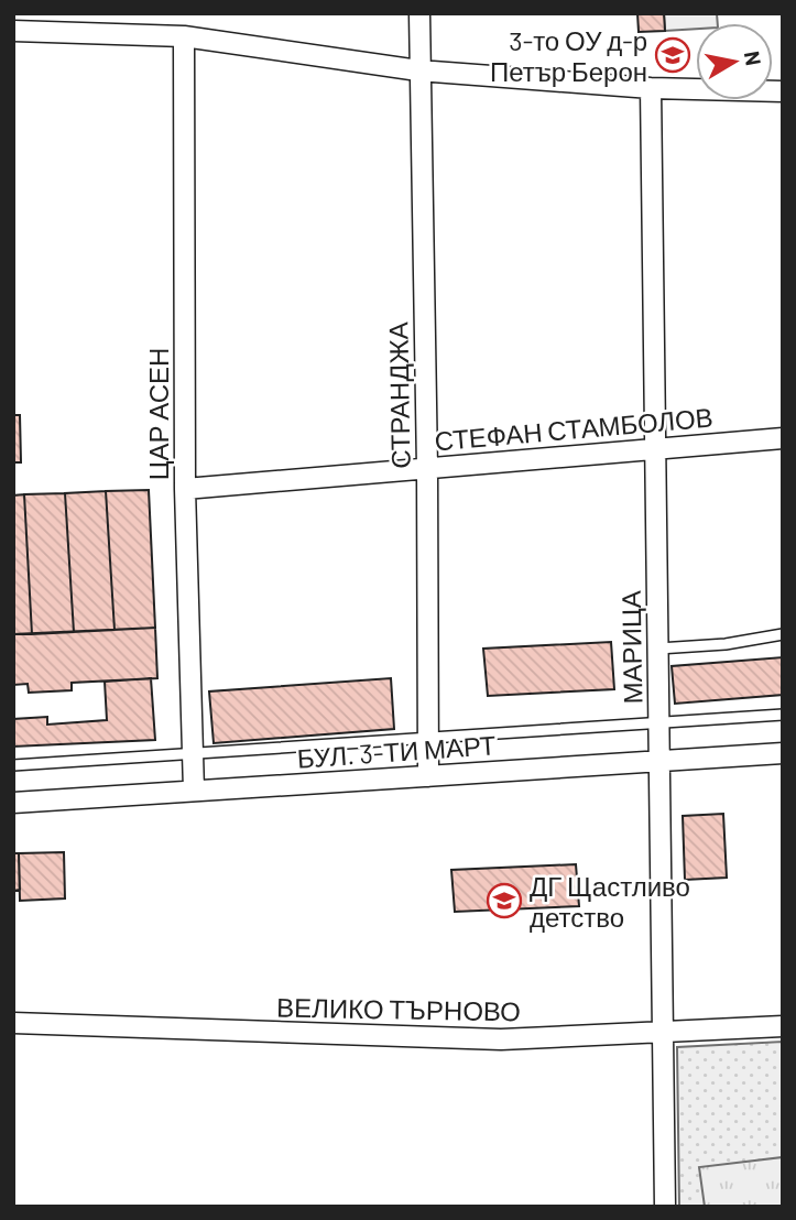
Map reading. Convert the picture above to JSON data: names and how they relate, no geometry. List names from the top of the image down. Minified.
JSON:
{"streets":{"street":["СТРАНДЖА","ЦАР АСЕН","СТЕФАН СТАМБОЛОВ","МАРИЦА","БУЛ. 3-ТИ МАРТ","ВЕЛИКО ТЪРНОВО"]},"crossings":[["СТРАНДЖА","СТЕФАН СТАМБОЛОВ"],["СТРАНДЖА","БУЛ. 3-ТИ МАРТ"],["ЦАР АСЕН","СТЕФАН СТАМБОЛОВ"],["ЦАР АСЕН","БУЛ. 3-ТИ МАРТ"],["СТЕФАН СТАМБОЛОВ","МАРИЦА"],["МАРИЦА","БУЛ. 3-ТИ МАРТ"],["МАРИЦА","ВЕЛИКО ТЪРНОВО"]],"places":{"school or university":["3-то ОУ д-р Петър Берон","ДГ Щастливо детство"]},"north":"right"}
